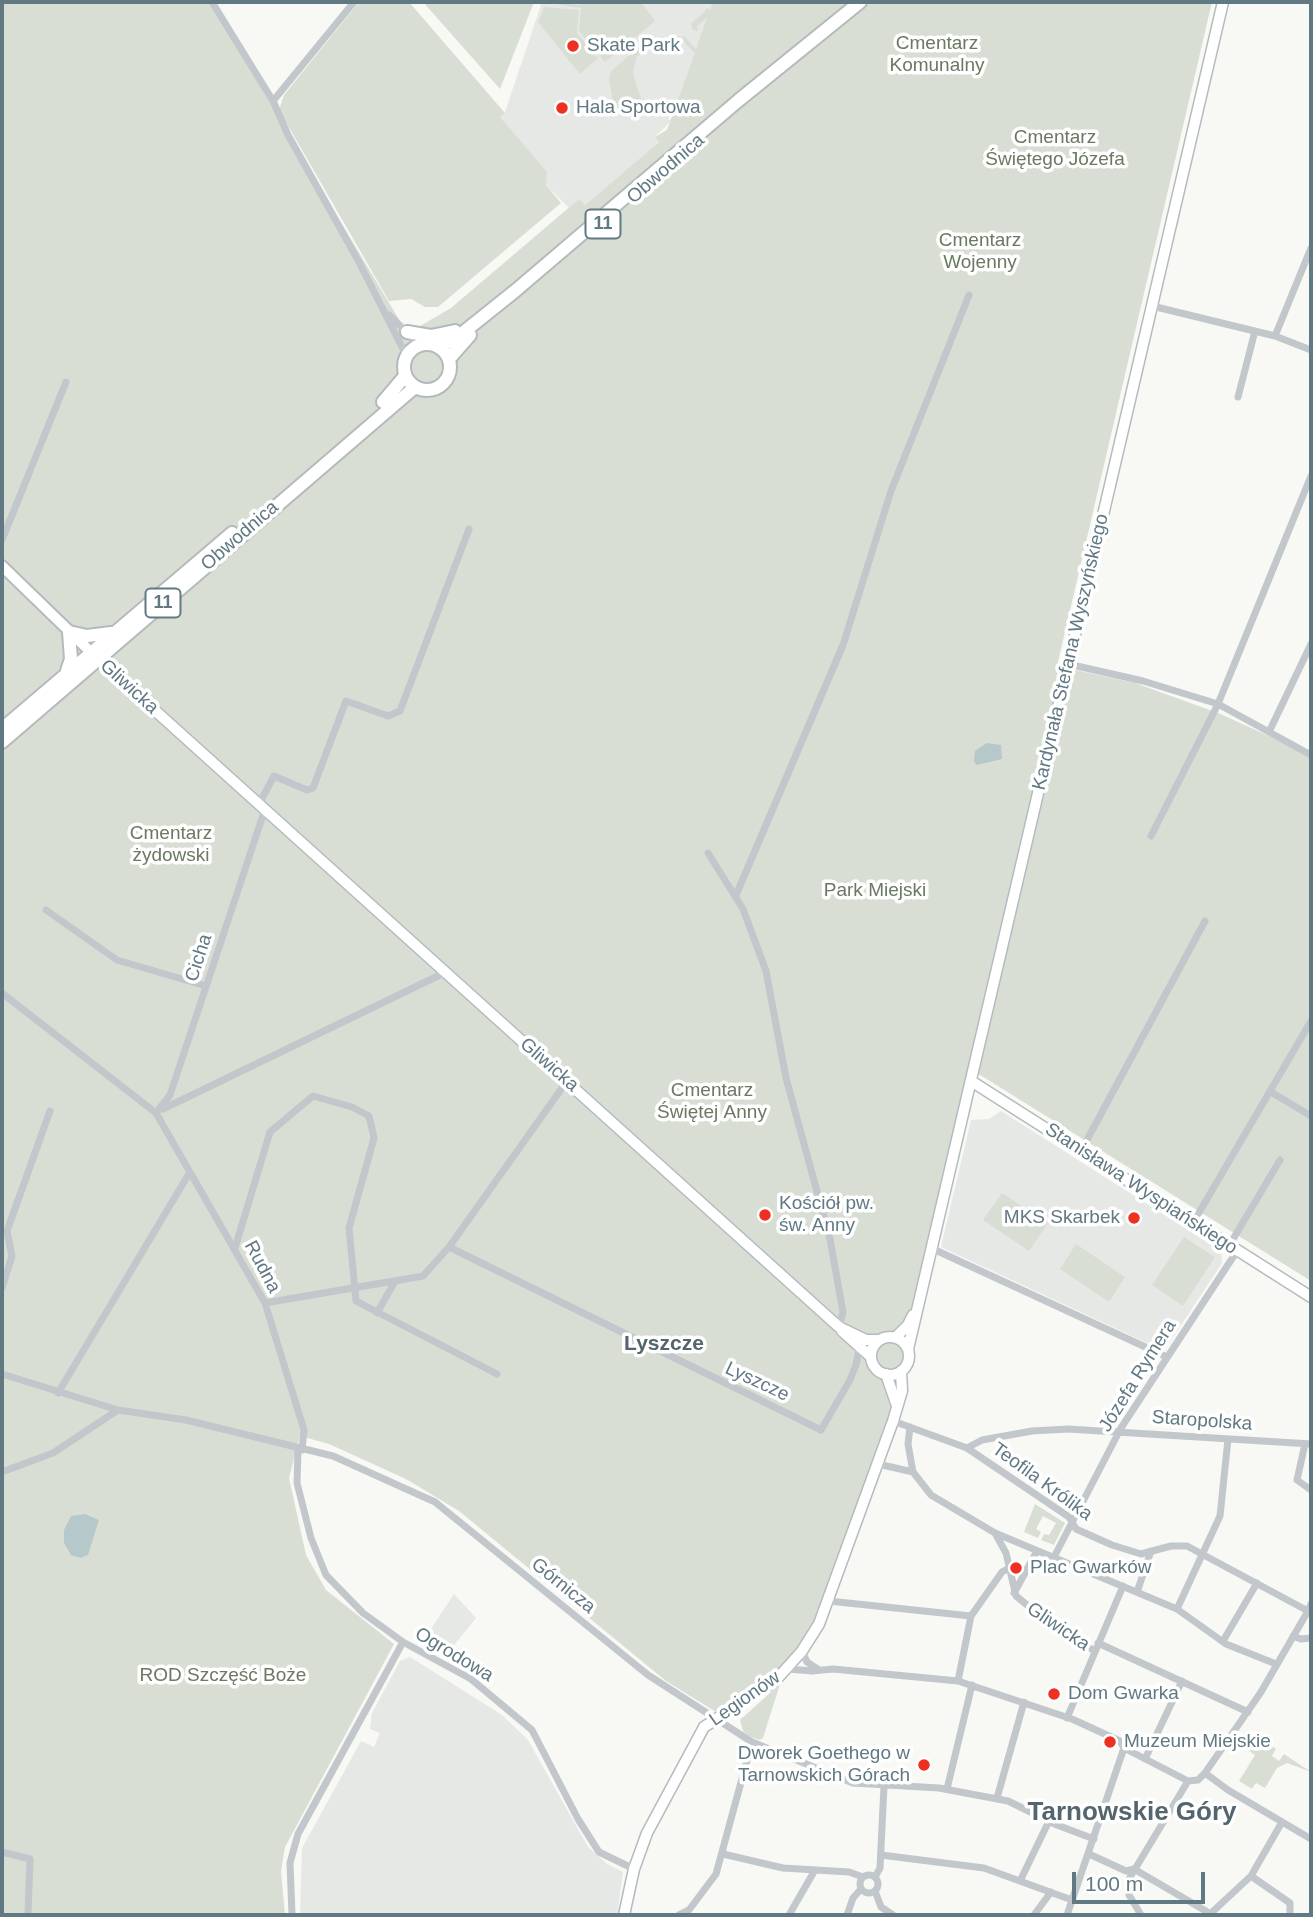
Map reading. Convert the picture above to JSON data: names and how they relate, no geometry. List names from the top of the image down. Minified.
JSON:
{"streets":{"highway":["Obwodnica","11"],"main road":["Gliwicka"],"street":["Kardynała Stefana Wyszyńskiego","Cicha","Stanisława Wyspiańskiego","Rudna","Józefa Rymera","Lyszcze","Staropolska","Teofila Królika","Górnicza","Ogrodowa","Legionów"]},"crossings":[["Obwodnica","Gliwicka"],["Kardynała Stefana Wyszyńskiego","Gliwicka"],["Kardynała Stefana Wyszyńskiego","Stanisława Wyspiańskiego"],["Kardynała Stefana Wyszyńskiego","Legionów"],["Gliwicka","Cicha"],["Gliwicka","Lyszcze"],["Gliwicka","Legionów"],["Cicha","Rudna"],["Stanisława Wyspiańskiego","Józefa Rymera"],["Rudna","Górnicza"],["Rudna","Ogrodowa"],["Józefa Rymera","Staropolska"],["Józefa Rymera","Teofila Królika"],["Staropolska","Teofila Królika"],["Górnicza","Ogrodowa"],["Górnicza","Legionów"],["Ogrodowa","Legionów"]],"districts":["Lyszcze","Tarnowskie Góry"],"parks":["Cmentarz Komunalny","Cmentarz Świętego Józefa","Cmentarz Wojenny","Cmentarz żydowski","Park Miejski","Cmentarz Świętej Anny","ROD Szczęść Boże"],"places":["Skate Park","Hala Sportowa","Kościół pw. św. Anny","MKS Skarbek","Plac Gwarków","Dom Gwarka","Muzeum Miejskie","Dworek Goethego w Tarnowskich Górach"],"scale_bar":"100 m"}
